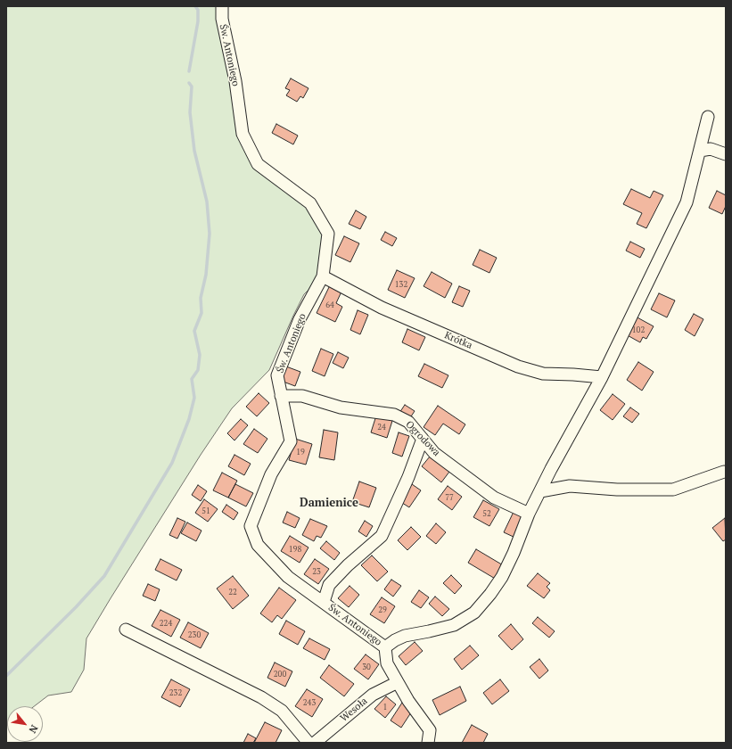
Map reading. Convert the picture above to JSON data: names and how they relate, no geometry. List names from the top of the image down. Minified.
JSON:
{"streets":{"street":["Św. Antoniego","Krótka","Ogrodowa","Wesoła"]},"crossings":[["Św. Antoniego","Krótka"],["Św. Antoniego","Ogrodowa"],["Św. Antoniego","Wesoła"]],"districts":["Damienice"],"house_numbers":["132","64","102","24","19","77","51","52","198","23","22","29","224","230","30","200","232","243","1"],"north":"bottom right"}
